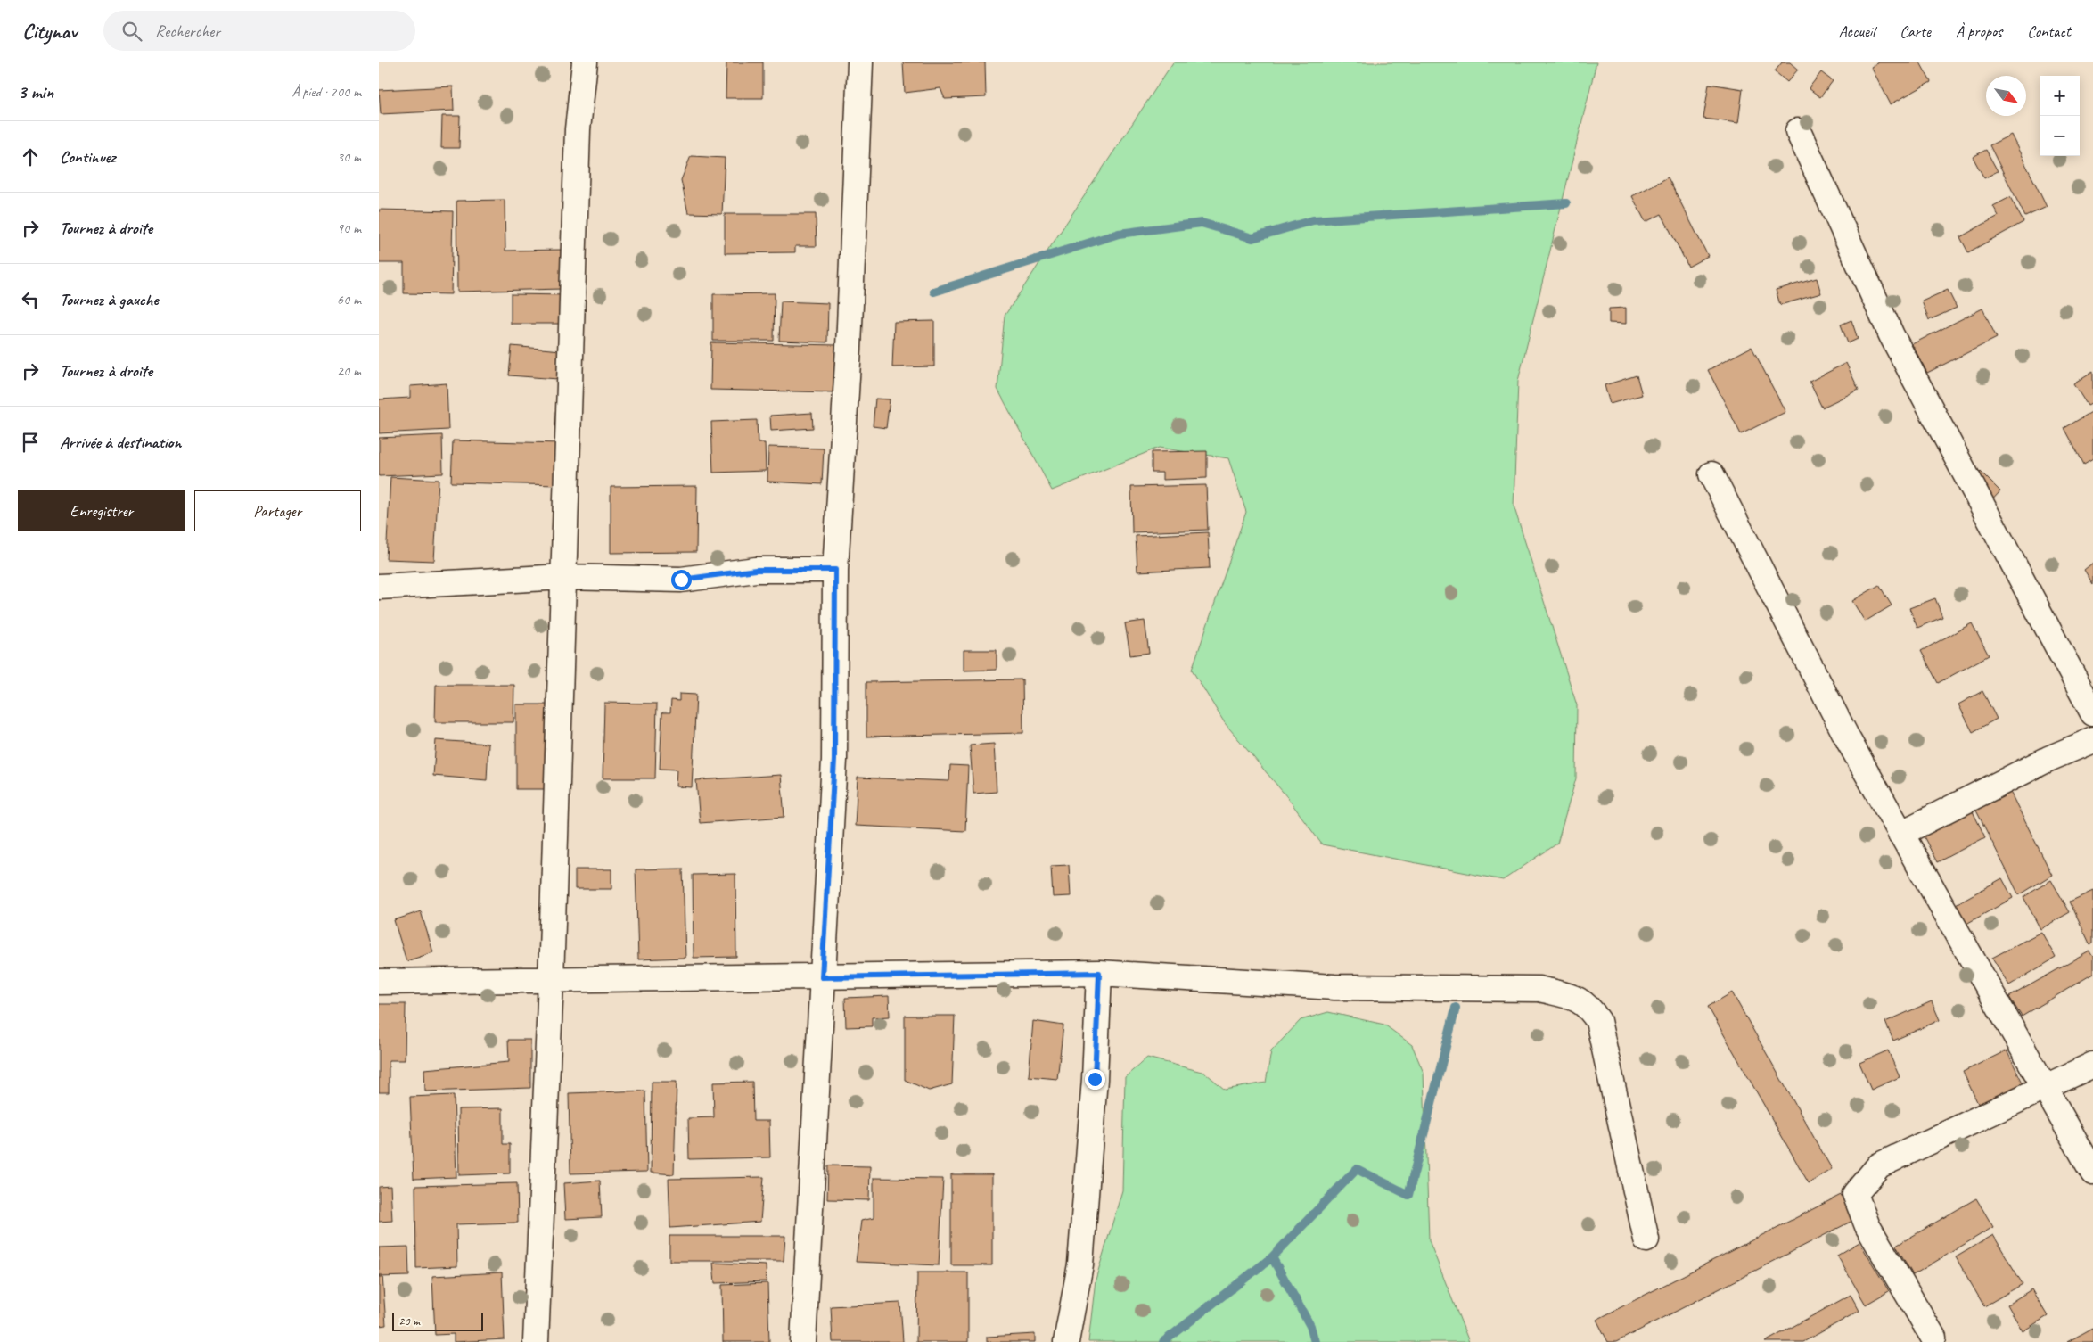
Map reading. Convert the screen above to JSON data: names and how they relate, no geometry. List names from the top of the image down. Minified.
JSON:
{"scale_bar":"20 m","north":"bottom right","page":{"header":"Citynav","search":"Rechercher","nav":["Accueil","Carte","À propos","Contact"],"heading":["3 min","À pied · 200 m"],"map_buttons":["+","−"],"list":[["Continuez","30 m"],["Tournez à droite","90 m"],["Tournez à gauche","60 m"],["Tournez à droite","20 m"],"Arrivée à destination"],"buttons":["Enregistrer","Partager"],"scale":"20 m"}}
